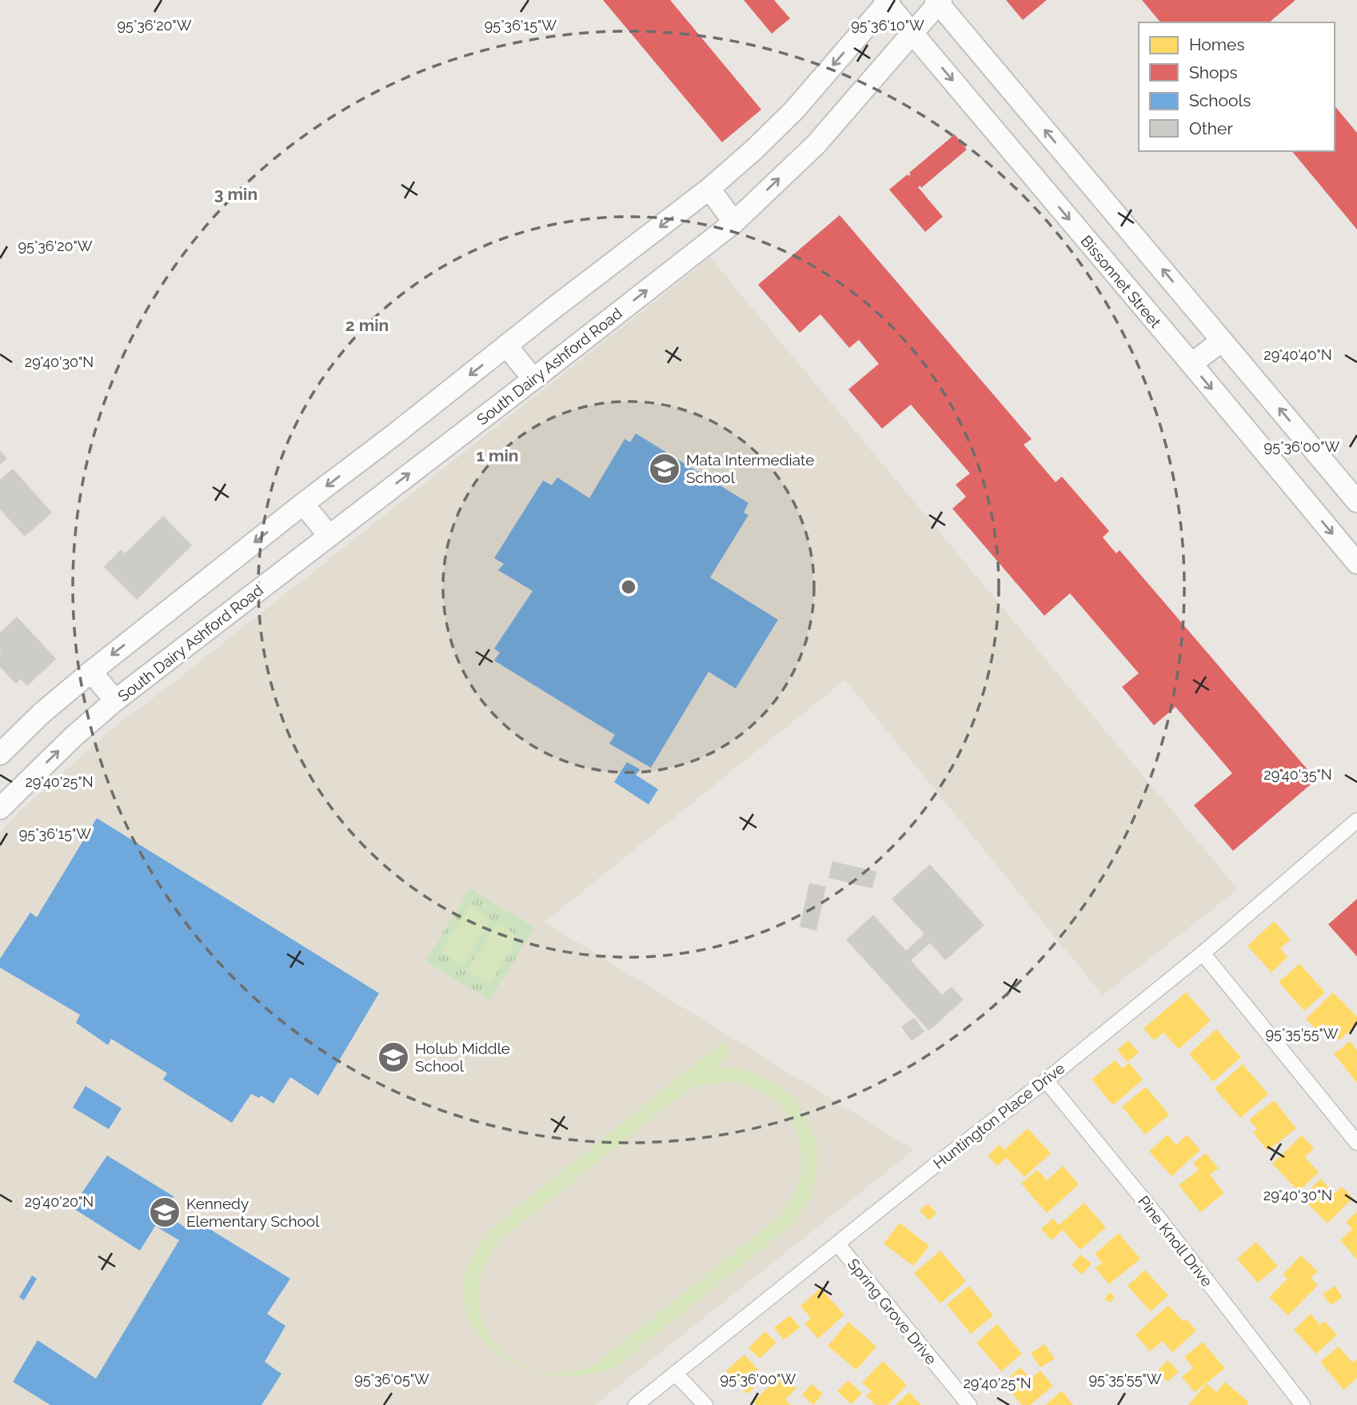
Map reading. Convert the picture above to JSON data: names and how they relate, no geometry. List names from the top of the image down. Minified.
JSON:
{"streets":{"main road":["Bissonnet Street","South Dairy Ashford Road"],"street":["Huntington Place Drive","Pine Knoll Drive","Spring Grove Drive"]},"crossings":[["Bissonnet Street","South Dairy Ashford Road"],["Huntington Place Drive","Pine Knoll Drive"],["Huntington Place Drive","Spring Grove Drive"]],"places":{"school or university":["Mata Intermediate School","Holub Middle School","Kennedy Elementary School"]},"legend":["Homes","Shops","Schools","Other"],"coordinates":["95°36'20\"W","95°36'15\"W","95°36'10\"W","29°40'40\"N","29°40'30\"N","95°36'00\"W","29°40'35\"N","29°40'25\"N","95°35'55\"W","29°40'20\"N","95°36'05\"W"],"rings":["3 min","2 min","1 min"]}
